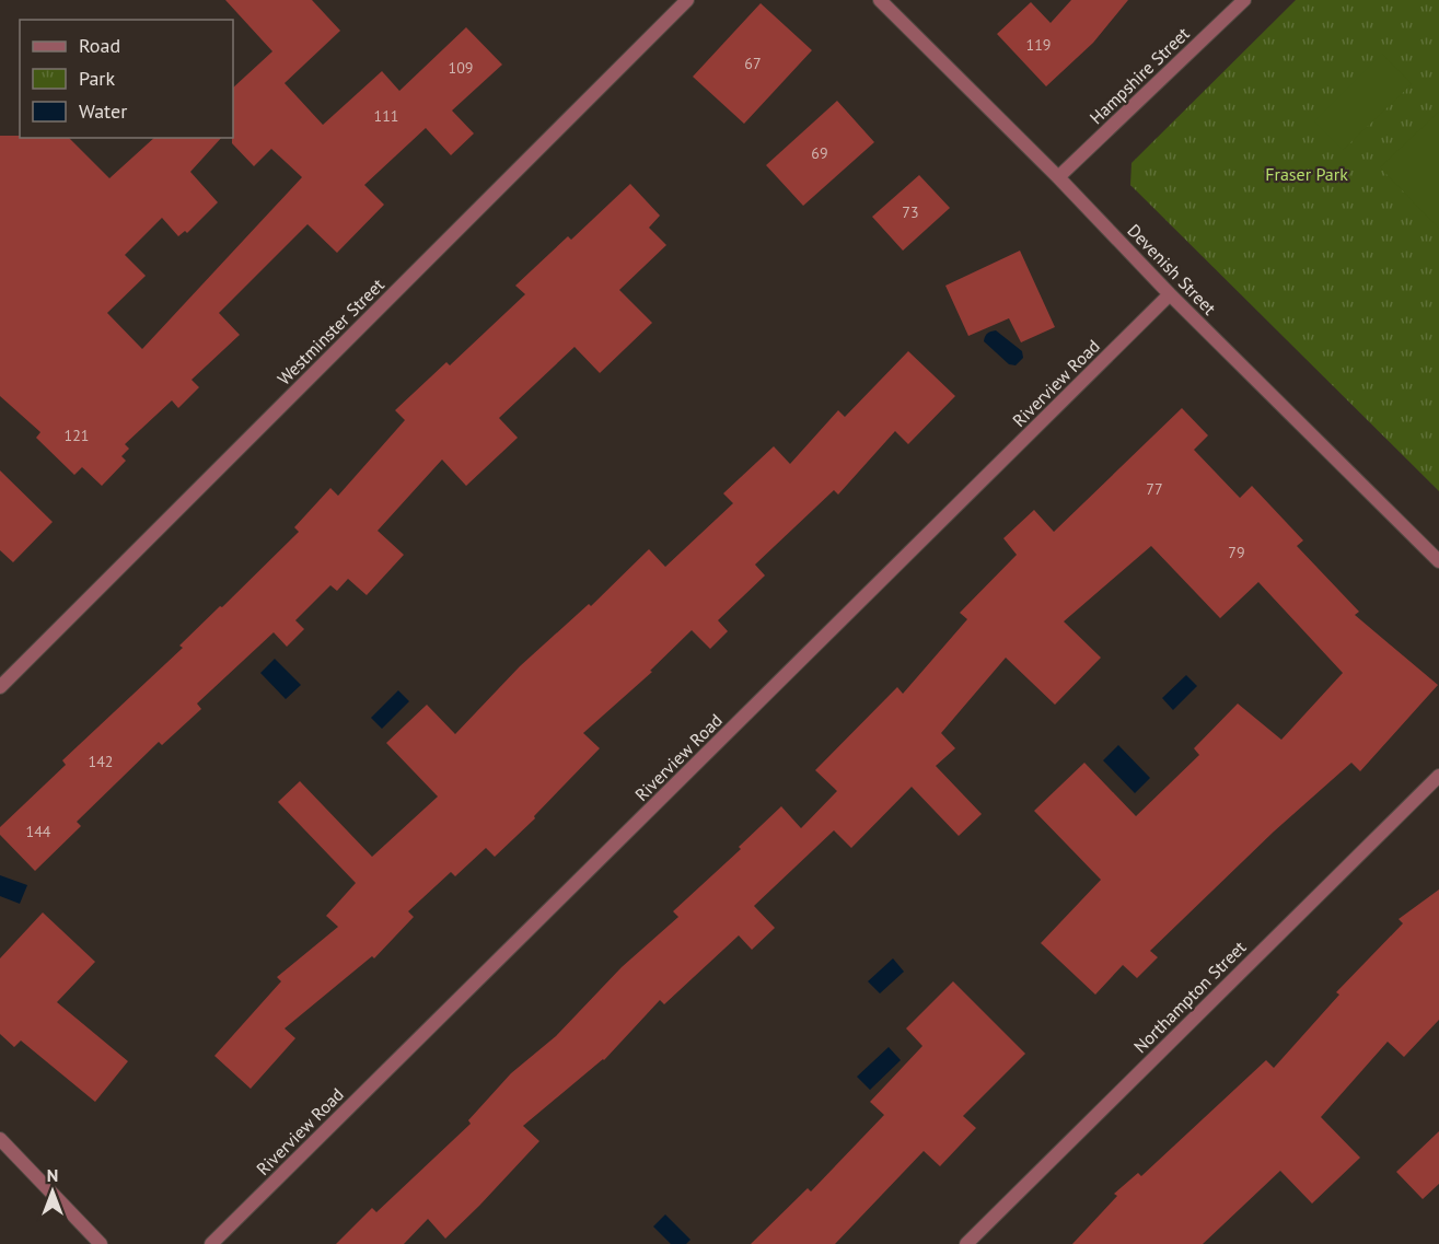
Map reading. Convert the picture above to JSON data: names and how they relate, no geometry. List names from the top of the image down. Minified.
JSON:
{"streets":{"street":["Hampshire Street","Devenish Street","Westminster Street","Riverview Road","Northampton Street"]},"crossings":[["Hampshire Street","Devenish Street"],["Devenish Street","Riverview Road"]],"parks":["Fraser Park"],"house_numbers":["119","67","109","111","69","73","121","77","79","142","144"],"legend":["Road","Park","Water"],"north":"top"}
